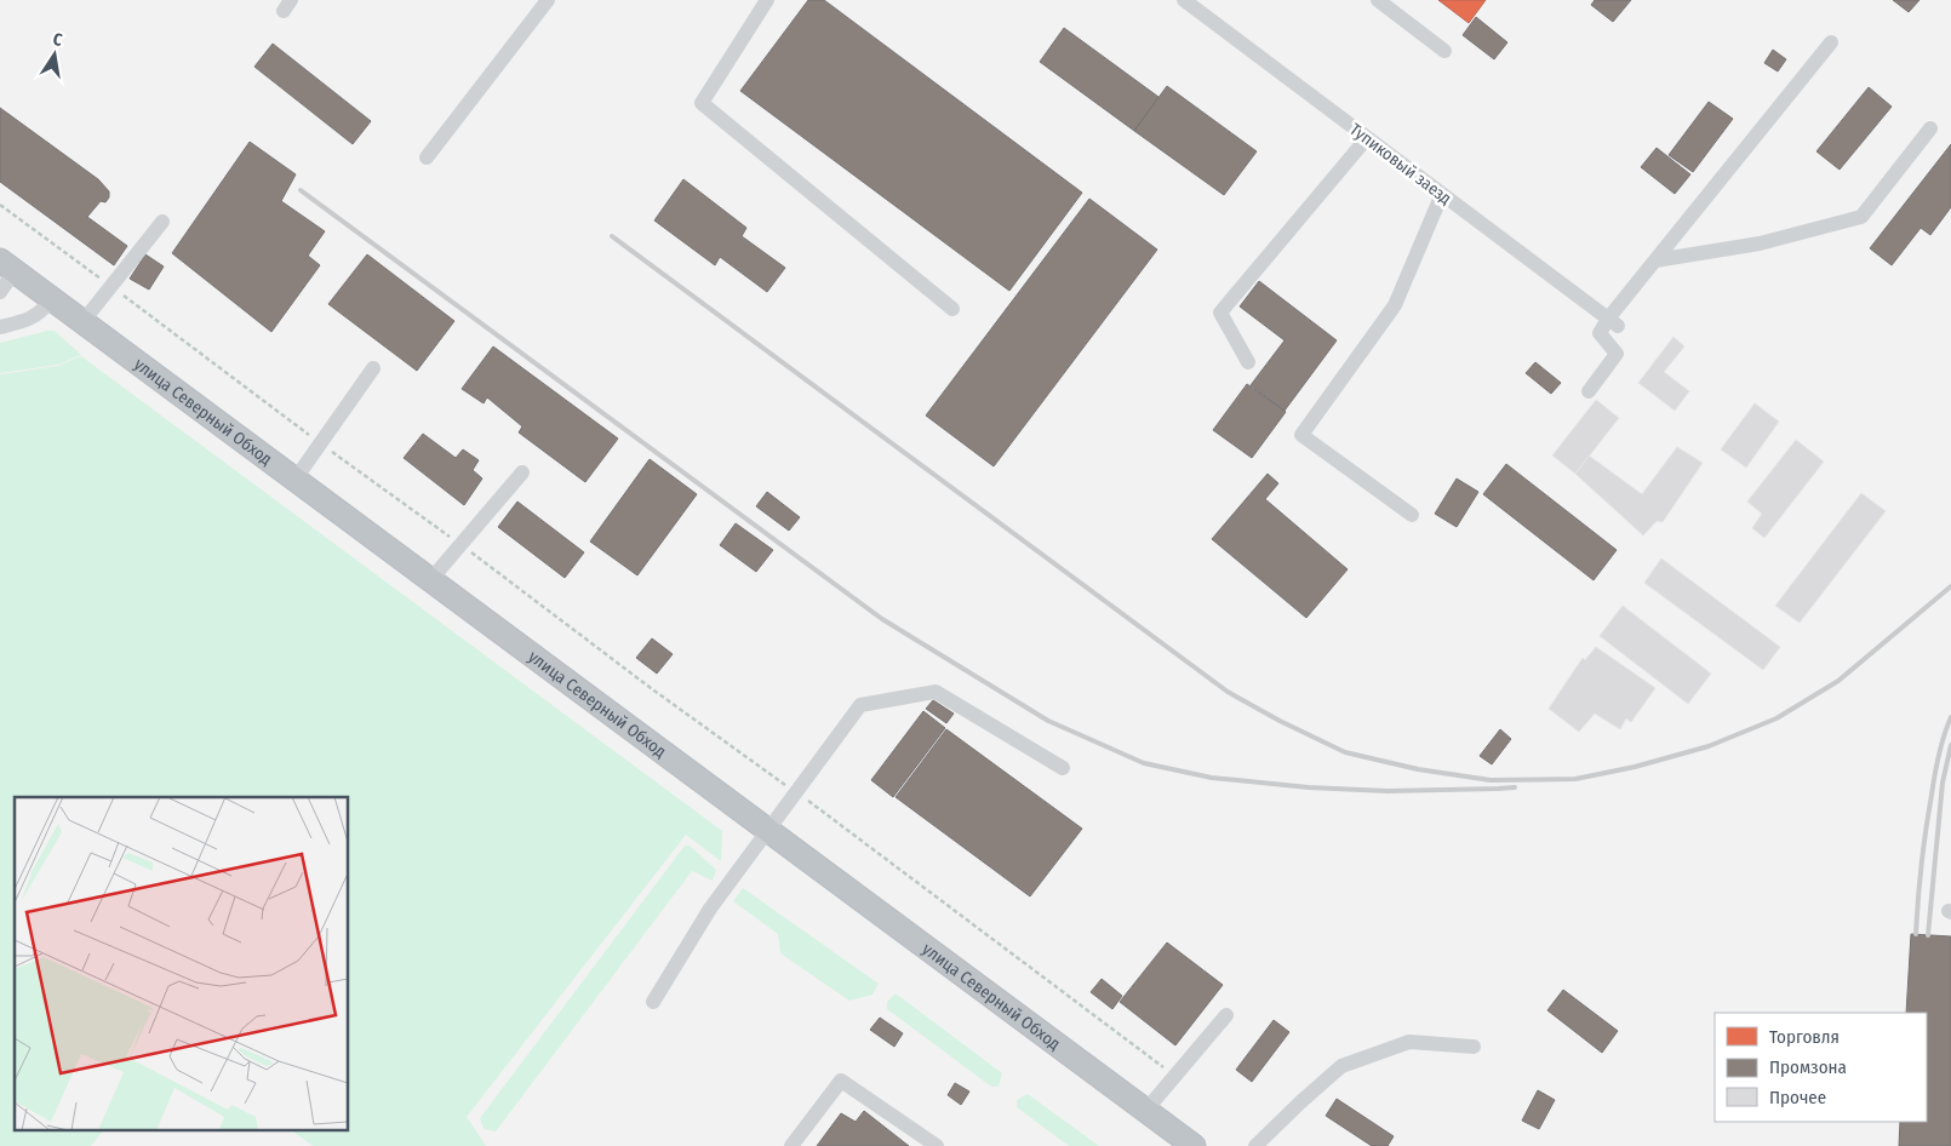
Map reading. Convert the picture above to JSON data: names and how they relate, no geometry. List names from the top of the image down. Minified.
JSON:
{"streets":{"highway":["улица Северный Обход"],"street":["Тупиковый заезд"]},"legend":["Торговля","Промзона","Прочее"],"north":"top"}
